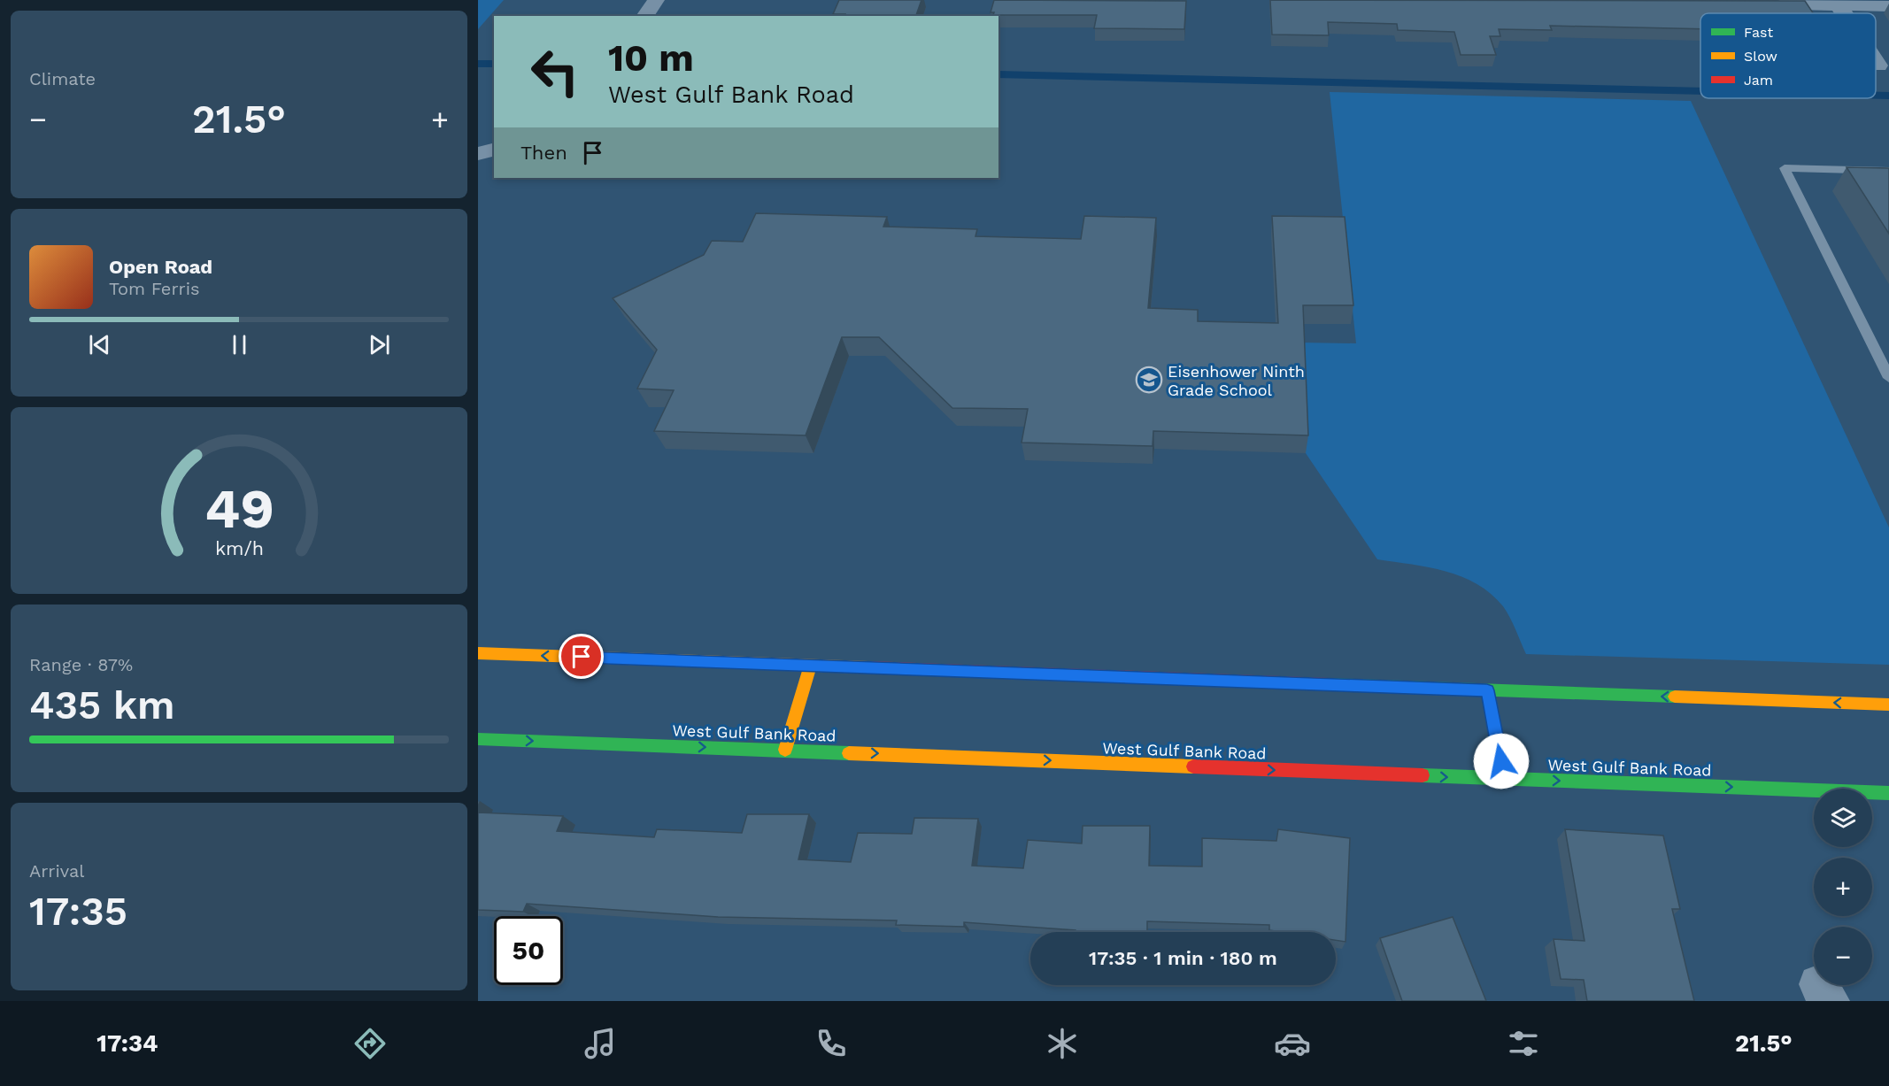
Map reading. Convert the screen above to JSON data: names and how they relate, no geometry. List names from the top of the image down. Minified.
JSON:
{"streets":{"main road":["West Gulf Bank Road"]},"places":{"school or university":["Eisenhower Ninth Grade School"]},"legend":["Fast","Slow","Jam"],"page":{"tile":["Climate",["Range · 87%","435 km"],["Arrival","17:35"]],"turn":["10 m","West Gulf Bank Road"],"heat":["−","21.5°","+"],"then":"Then","song":["Open Road","Tom Ferris"],"map_buttons":["+","−"],"limit":"50","trip":"17:35 · 1 min · 180 m","tabs":["17:34","21.5°"],"gauge":["49","km/h"]}}
